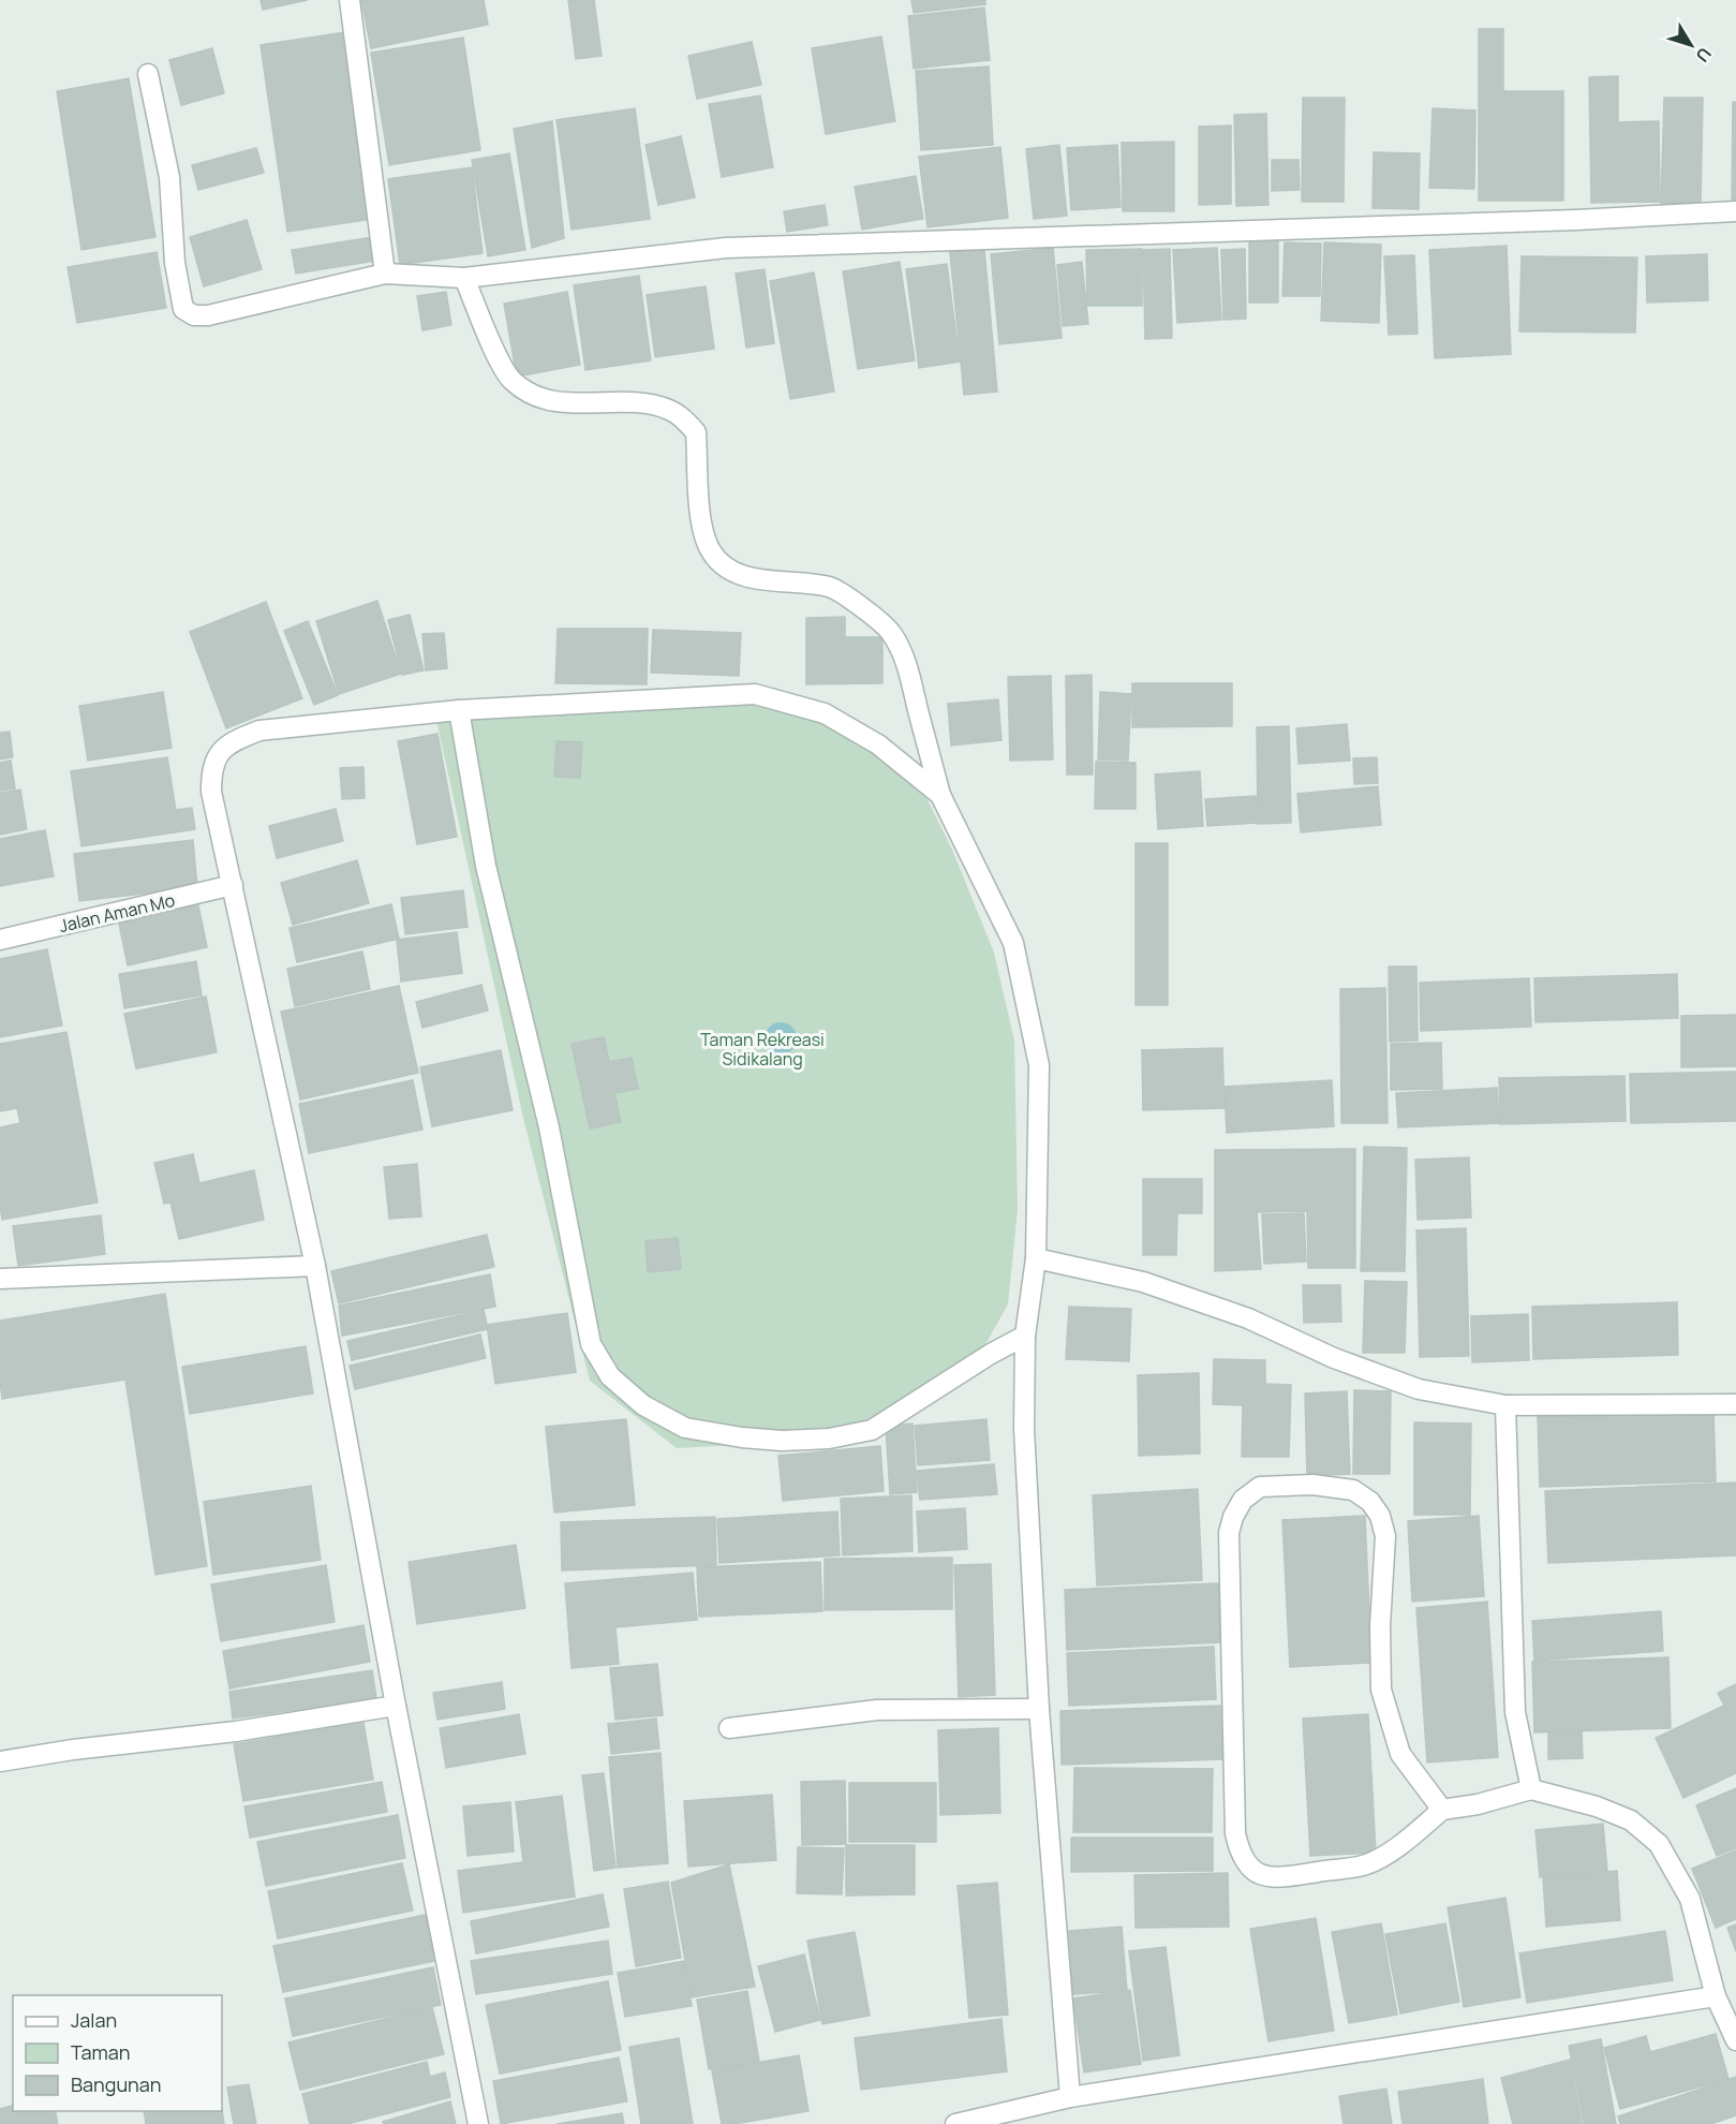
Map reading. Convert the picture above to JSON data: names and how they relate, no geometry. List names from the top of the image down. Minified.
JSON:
{"streets":{"street":["Jalan Aman Mo"]},"parks":["Taman Rekreasi Sidikalang"],"legend":["Jalan","Taman","Bangunan"],"north":"bottom right"}
